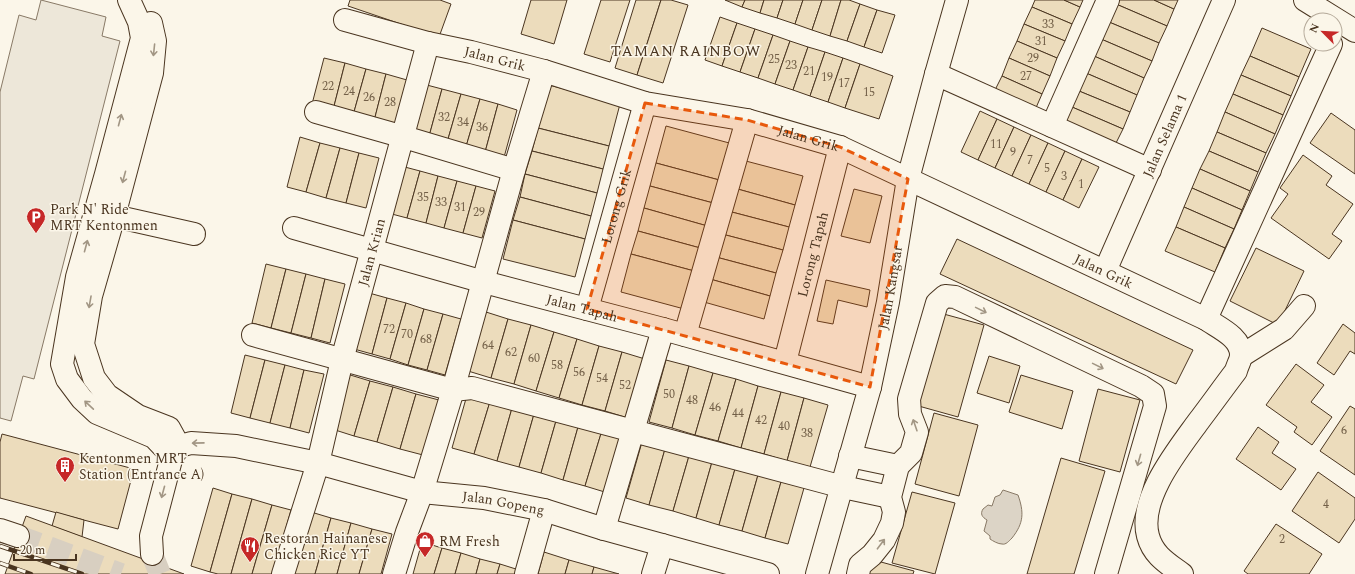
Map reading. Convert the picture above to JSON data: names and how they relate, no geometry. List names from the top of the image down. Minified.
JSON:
{"streets":{"street":["Jalan Grik","Jalan Selama 1","Lorong Grik","Jalan Krian","Lorong Tapah","Jalan Kangsar","Jalan Tapah","Jalan Gopeng"]},"crossings":[["Jalan Grik","Jalan Selama 1"],["Jalan Grik","Lorong Grik"],["Jalan Grik","Jalan Krian"],["Jalan Grik","Lorong Tapah"],["Jalan Grik","Jalan Kangsar"],["Lorong Grik","Jalan Tapah"],["Jalan Krian","Jalan Tapah"],["Jalan Krian","Jalan Gopeng"],["Lorong Tapah","Jalan Tapah"],["Jalan Kangsar","Jalan Tapah"]],"districts":["TAMAN RAINBOW"],"places":{"parking":["Park N' Ride MRT Kentonmen"],"building":["Kentonmen MRT Station (Entrance A)"],"shop":["RM Fresh"],"restaurant":["Restoran Hainanese Chicken Rice YT"]},"house_numbers":["33","31","29","25","23","21","27","19","17","22","24","15","26","28","32","34","36","11","9","7","5","3","1","35","33","31","29","72","70","68","64","62","60","58","56","54","52","50","48","46","44","42","40","6","38","4","2"],"scale_bar":"20 m","north":"top left"}
